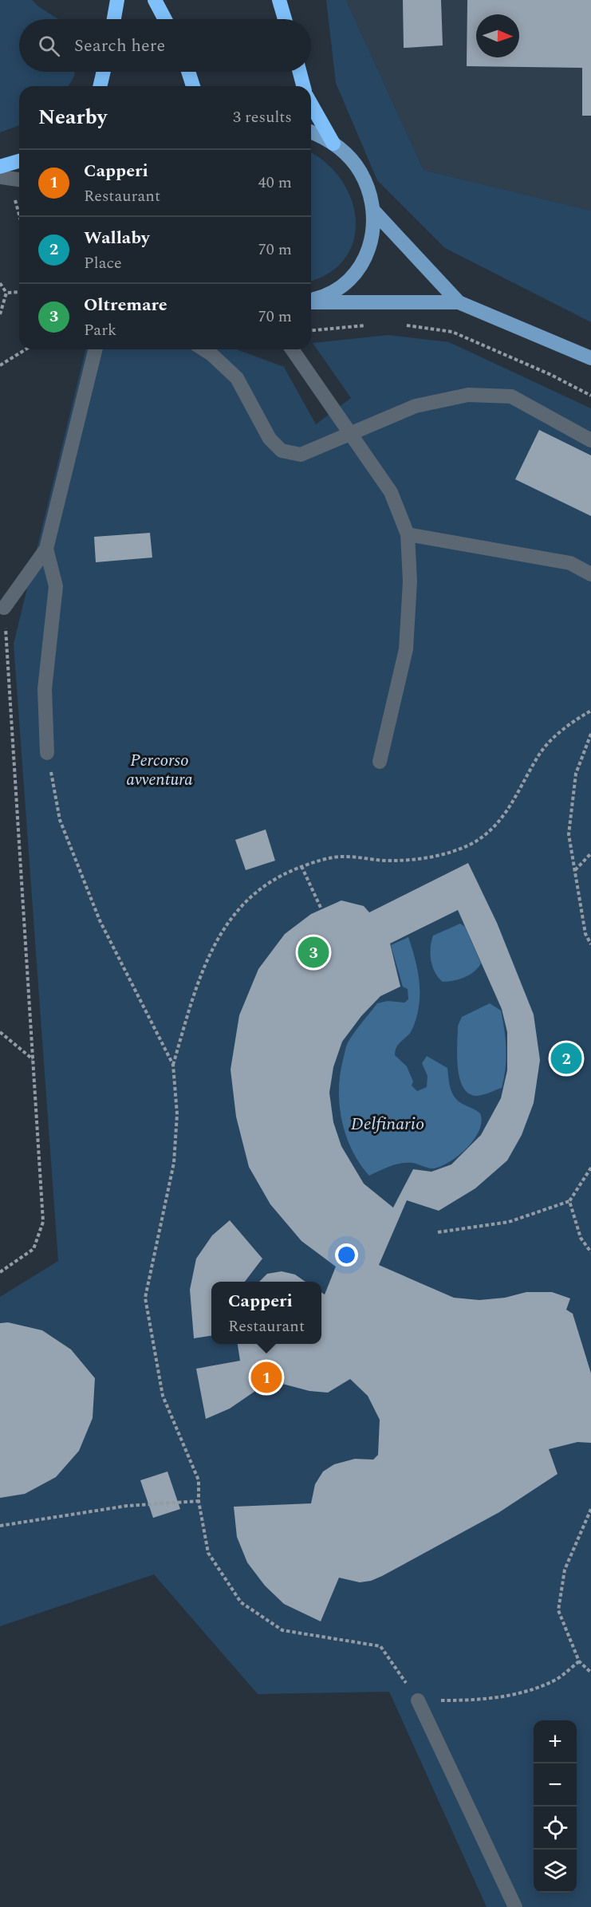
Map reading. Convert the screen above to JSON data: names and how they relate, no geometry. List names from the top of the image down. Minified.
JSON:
{"water":["Delfinario"],"parks":["Percorso avventura"],"north":"right","page":{"search":"Search here","heading":["Nearby","3 results"],"list":[{"mark":"1","name":"Capperi","note":"Restaurant","value":"40 m"},{"mark":"2","name":"Wallaby","note":"Place","value":"70 m"},{"mark":"3","name":"Oltremare","note":"Park","value":"70 m"}],"pins":["3","2","1"],"popup":["Capperi","Restaurant"],"map_buttons":["+","−"]}}
